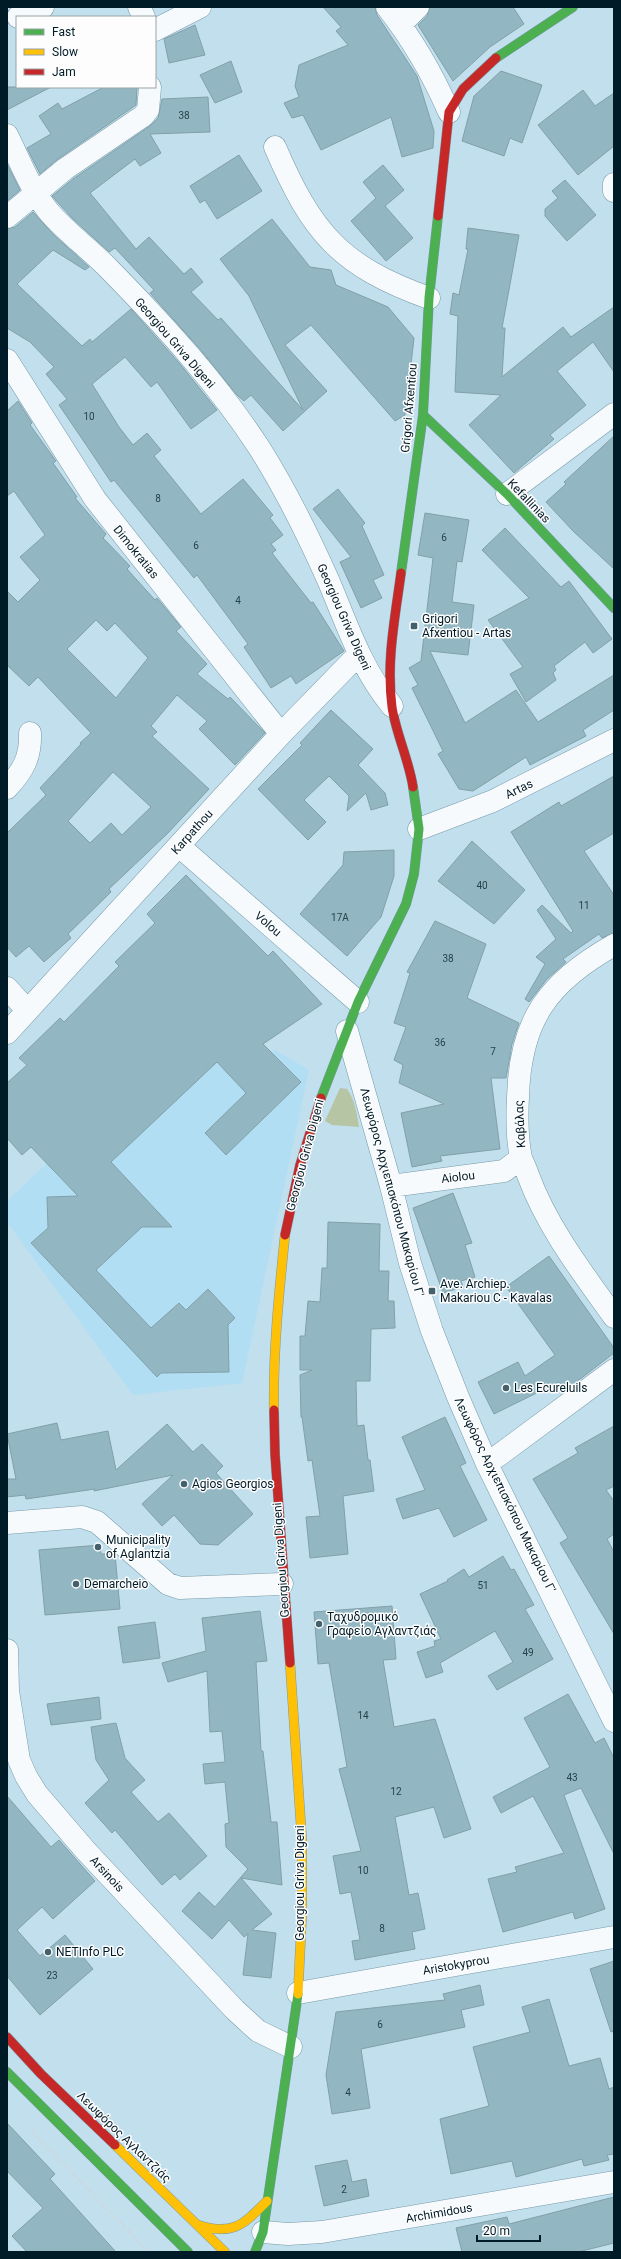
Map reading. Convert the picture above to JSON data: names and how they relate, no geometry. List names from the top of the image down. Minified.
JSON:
{"streets":{"street":["Georgiou Griva Digeni","Grigori Afxentiou","Kefallinias","Dimokratias","Artas","Karpathou","Volou","Καβάλας","Aiolou","Λεωφόρος Αρχιεπισκόπου Μακαρίου Γ'","Arsinois","Aristokyprou","Λεωφόρος Αγλαντζιάς","Archimidous"]},"crossings":[["Georgiou Griva Digeni","Grigori Afxentiou"],["Georgiou Griva Digeni","Artas"],["Georgiou Griva Digeni","Karpathou"],["Georgiou Griva Digeni","Volou"],["Georgiou Griva Digeni","Λεωφόρος Αρχιεπισκόπου Μακαρίου Γ'"],["Georgiou Griva Digeni","Arsinois"],["Georgiou Griva Digeni","Aristokyprou"],["Georgiou Griva Digeni","Archimidous"],["Grigori Afxentiou","Kefallinias"],["Dimokratias","Karpathou"],["Karpathou","Volou"],["Καβάλας","Aiolou"],["Aiolou","Λεωφόρος Αρχιεπισκόπου Μακαρίου Γ'"]],"places":{"transit":["Grigori Afxentiou - Artas","Ave. Archiep. Makariou C - Kavalas"],"other":["Les Ecureluils","Agios Georgios","Municipality of Aglantzia","Demarcheio","Ταχυδρομικό Γραφείο Αγλαντζιάς","NETInfo PLC"]},"house_numbers":["38","10","8","6","6","4","40","11","17A","38","36","7","51","49","14","43","12","10","8","23","6","4","2"],"legend":["Fast","Slow","Jam"],"scale_bar":"20 m"}
